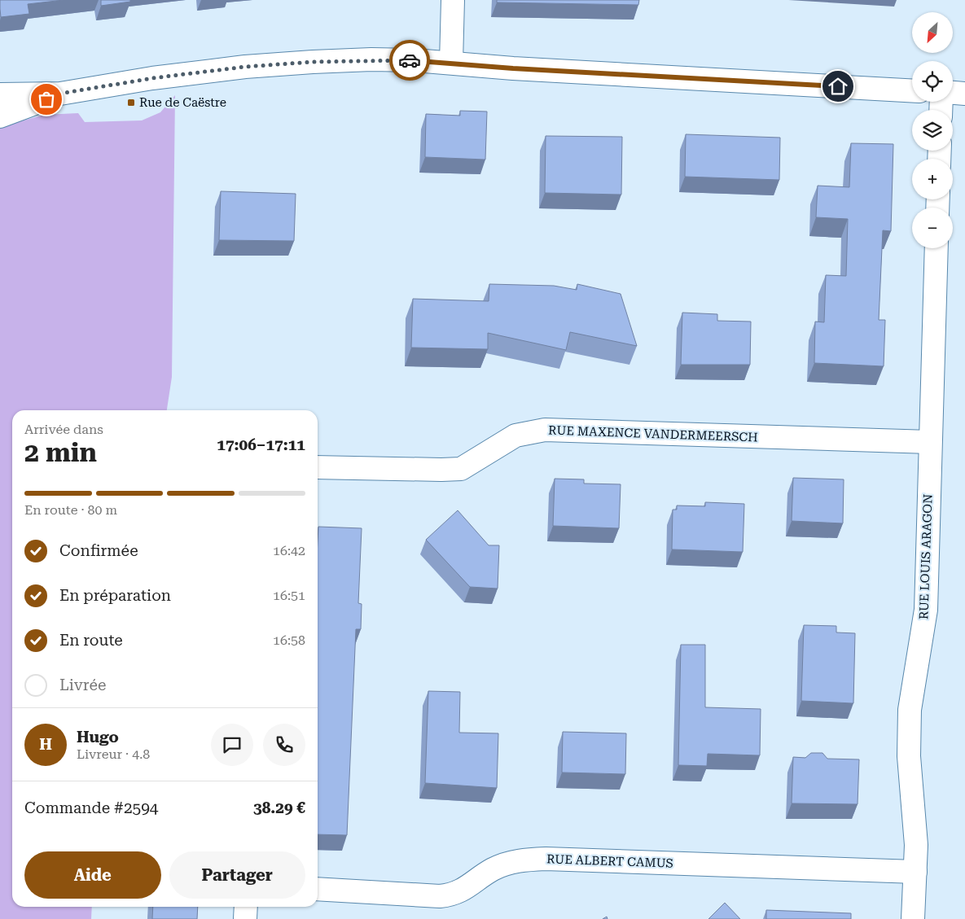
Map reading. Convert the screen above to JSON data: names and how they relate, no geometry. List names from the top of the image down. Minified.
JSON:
{"streets":{"street":["RUE MAXENCE VANDERMEERSCH","RUE LOUIS ARAGON","RUE ALBERT CAMUS"]},"crossings":[["RUE MAXENCE VANDERMEERSCH","RUE LOUIS ARAGON"],["RUE LOUIS ARAGON","RUE ALBERT CAMUS"]],"places":{"transit":["Rue de Caëstre"]},"north":"bottom left","page":{"map_buttons":["+","−"],"heading":["2 min","Arrivée dans","17:06–17:11"],"panel":["Hugo","Livreur · 4.8","Commande #2594","38.29 €"],"bar":"En route · 80 m","list":[["Confirmée","16:42"],["En préparation","16:51"],["En route","16:58"],"Livrée"],"round":"H","buttons":["Aide","Partager"]}}
